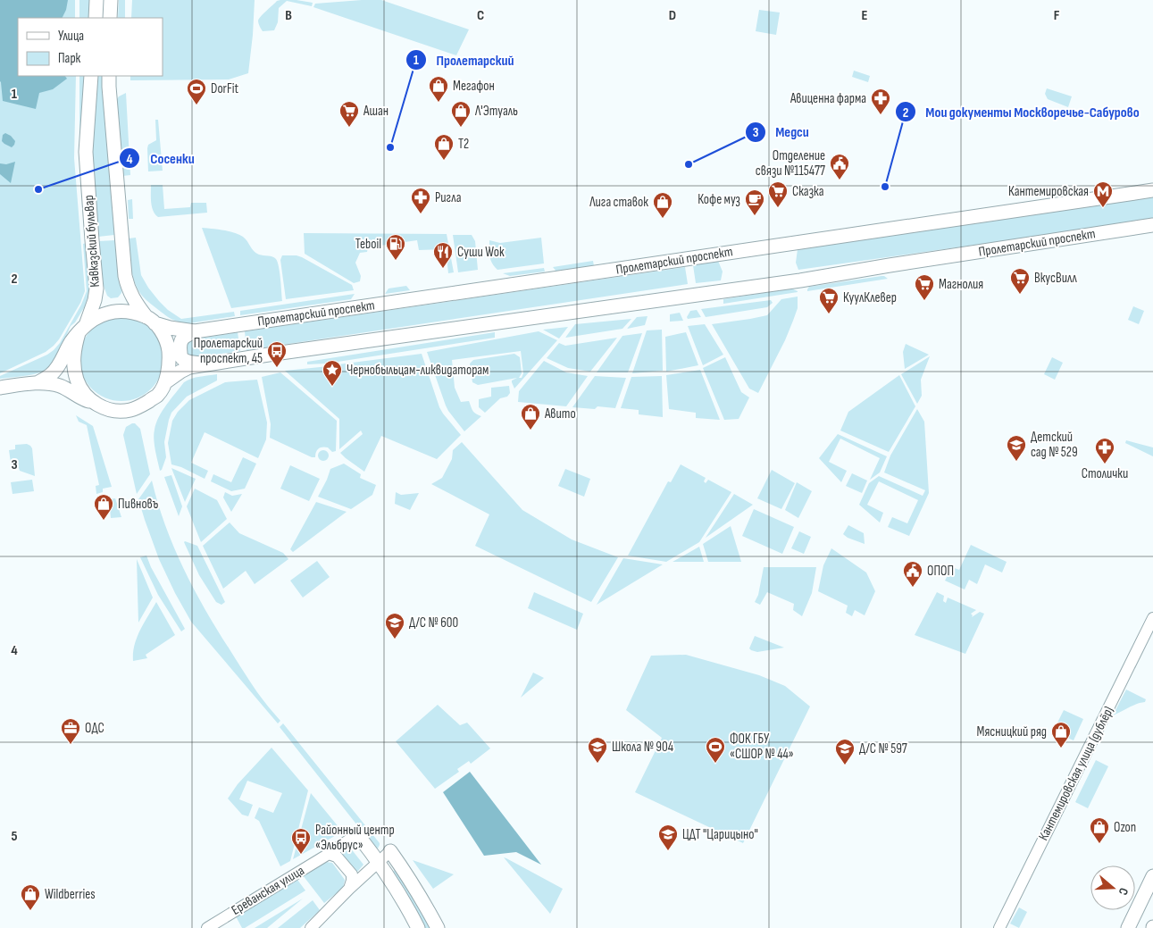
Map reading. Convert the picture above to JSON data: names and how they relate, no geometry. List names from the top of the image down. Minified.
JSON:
{"streets":{"main road":["Кавказский бульвар","Пролетарский проспект"],"street":["Кантемировская улица (дублёр)","Ереванская улица"]},"crossings":[["Кавказский бульвар","Пролетарский проспект"]],"places":{"shop":["Мегафон","Л'Этуаль","T2","Лига ставок","Авито","Пивновъ","Мясницкий ряд","Ozon","Wildberries"],"sports":["DorFit","ФОК ГБУ «СШОР № 44»"],"pharmacy":["Авиценна фарма","Ригла","Столички"],"supermarket":["Ашан","Сказка","ВкусВилл","Магнолия","КуулКлевер"],"other":["Пролетарский","Медси","Мои документы Москворечье-Сабурово","Сосенки"],"public building":["Отделение связи №115477","ОПОП"],"metro station":["Кантемировская"],"cafe":["Кофе муз"],"fuel station":["Teboil"],"restaurant":["Суши Wok"],"bus stop":["Пролетарский проспект, 45","Районный центр «Эльбрус»"],"place":["Чернобыльцам-ликвидаторам"],"school or university":["Детский сад № 529","Д/C № 600","Школа № 904","Д/C № 597","ЦДТ \"Царицыно\""],"office":["ОДС"]},"legend":["Улица","Парк"],"north":"right","grid":{"columns":["B","C","D","E","F"],"rows":["1","2","3","4","5"]}}
